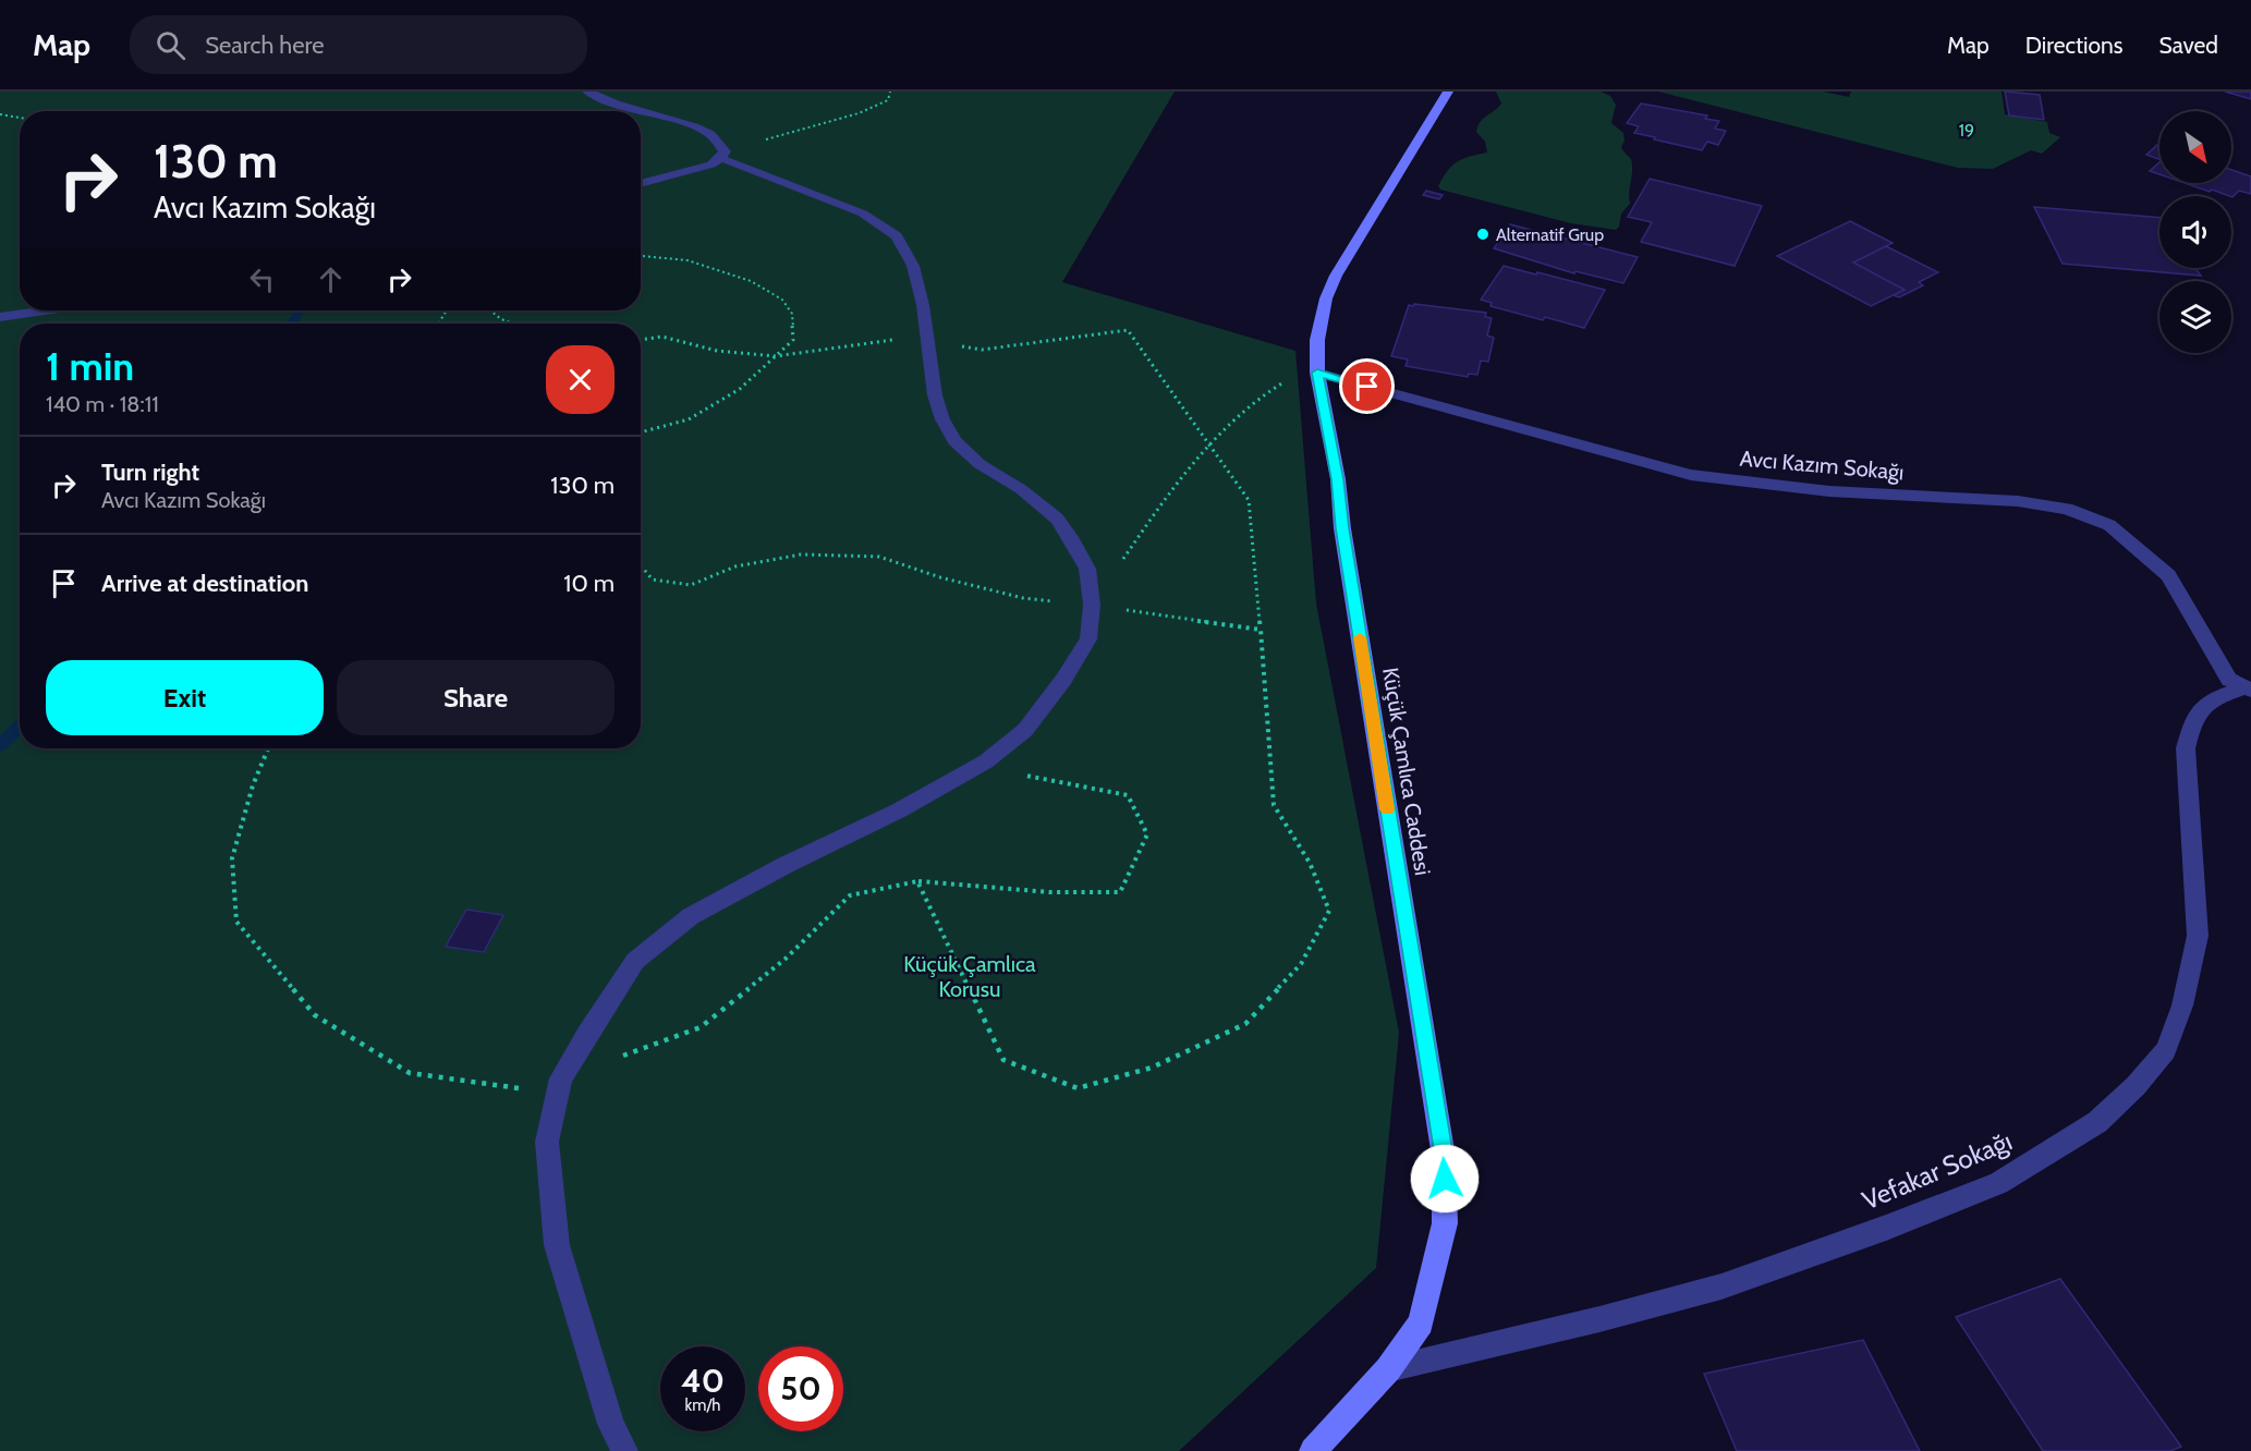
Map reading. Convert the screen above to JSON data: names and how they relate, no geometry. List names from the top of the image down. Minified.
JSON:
{"streets":{"main road":["Küçük Çamlıca Caddesi"],"street":["Avcı Kazım Sokağı","Vefakar Sokağı"]},"crossings":[["Avcı Kazım Sokağı","Küçük Çamlıca Caddesi"],["Avcı Kazım Sokağı","Vefakar Sokağı"],["Küçük Çamlıca Caddesi","Vefakar Sokağı"]],"parks":["19","Küçük Çamlıca Korusu"],"places":["Alternatif Grup"],"north":"bottom right","page":{"header":"Map","search":"Search here","nav":["Map","Directions","Saved"],"turn":["130 m","Avcı Kazım Sokağı"],"heading":["1 min","140 m · 18:11"],"list":[{"name":"Turn right","note":"Avcı Kazım Sokağı","value":"130 m"},{"name":"Arrive at destination","value":"10 m"}],"buttons":["Exit","Share"],"speed":"40 km/h","limit":"50"}}
